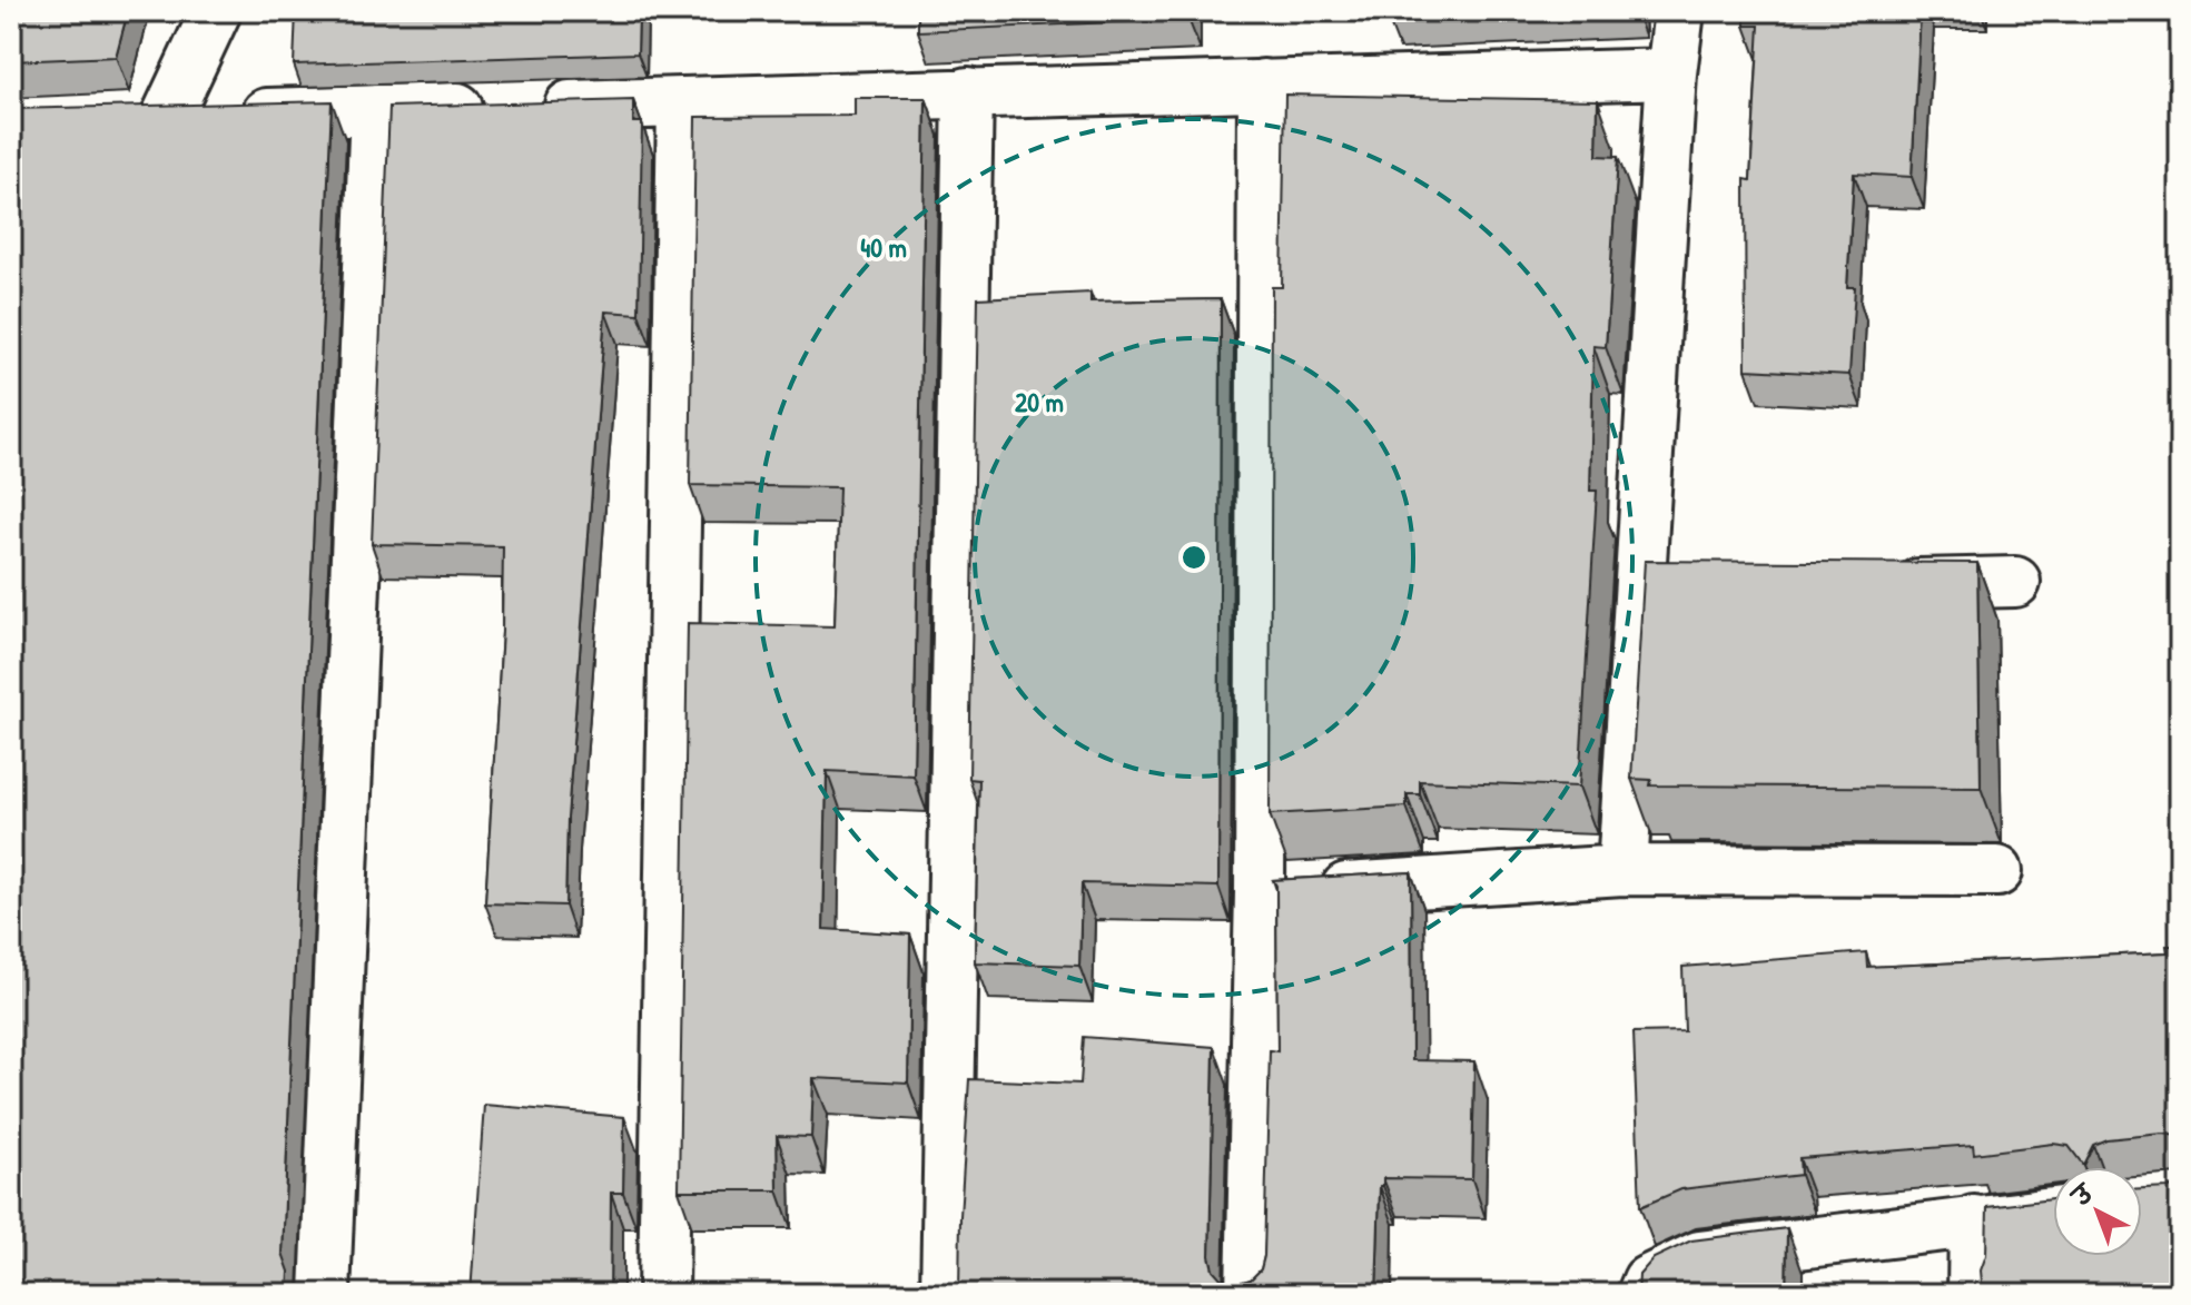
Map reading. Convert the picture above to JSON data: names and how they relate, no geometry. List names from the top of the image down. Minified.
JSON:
{"north":"top left","rings":["40 m","20 m"]}
